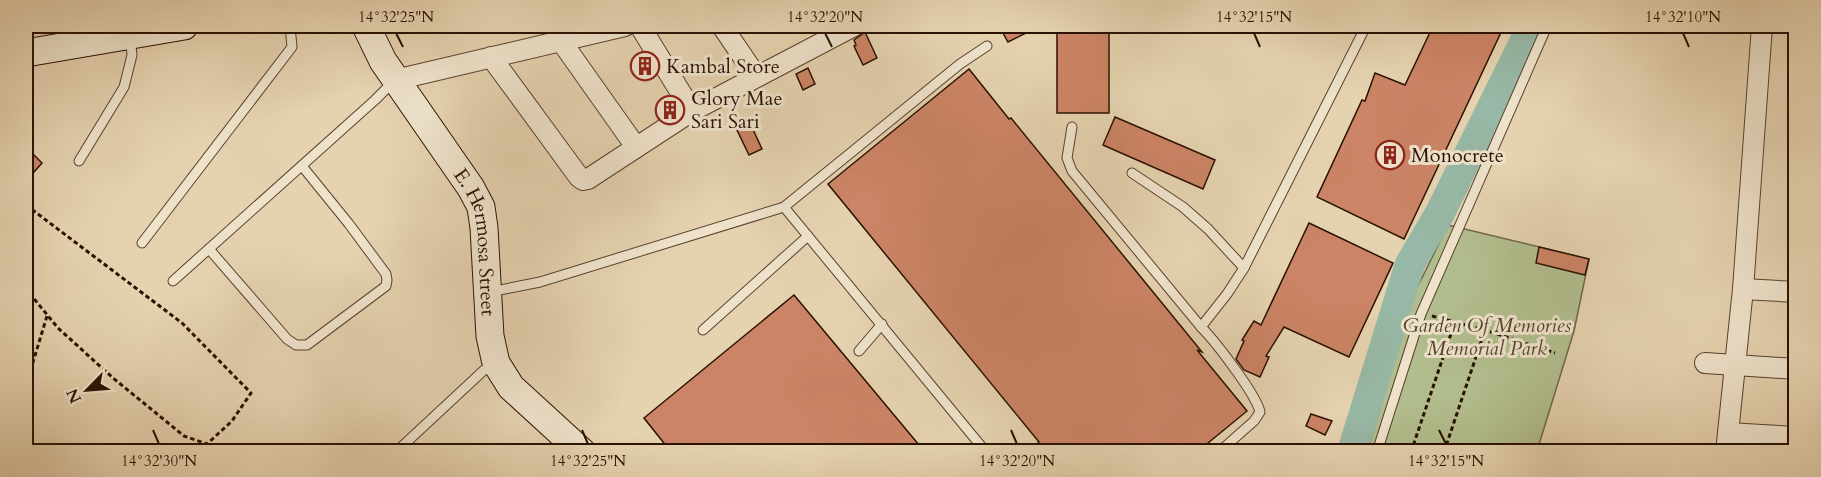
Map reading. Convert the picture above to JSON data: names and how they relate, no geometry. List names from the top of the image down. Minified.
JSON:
{"streets":{"street":["E. Hermosa Street"]},"parks":["Garden Of Memories Memorial Park"],"places":{"building":["Kambal Store","Glory Mae Sari Sari","Monocrete"]},"north":"bottom left","coordinates":["14°32'25\"N","14°32'20\"N","14°32'15\"N","14°32'10\"N","14°32'30\"N"]}
